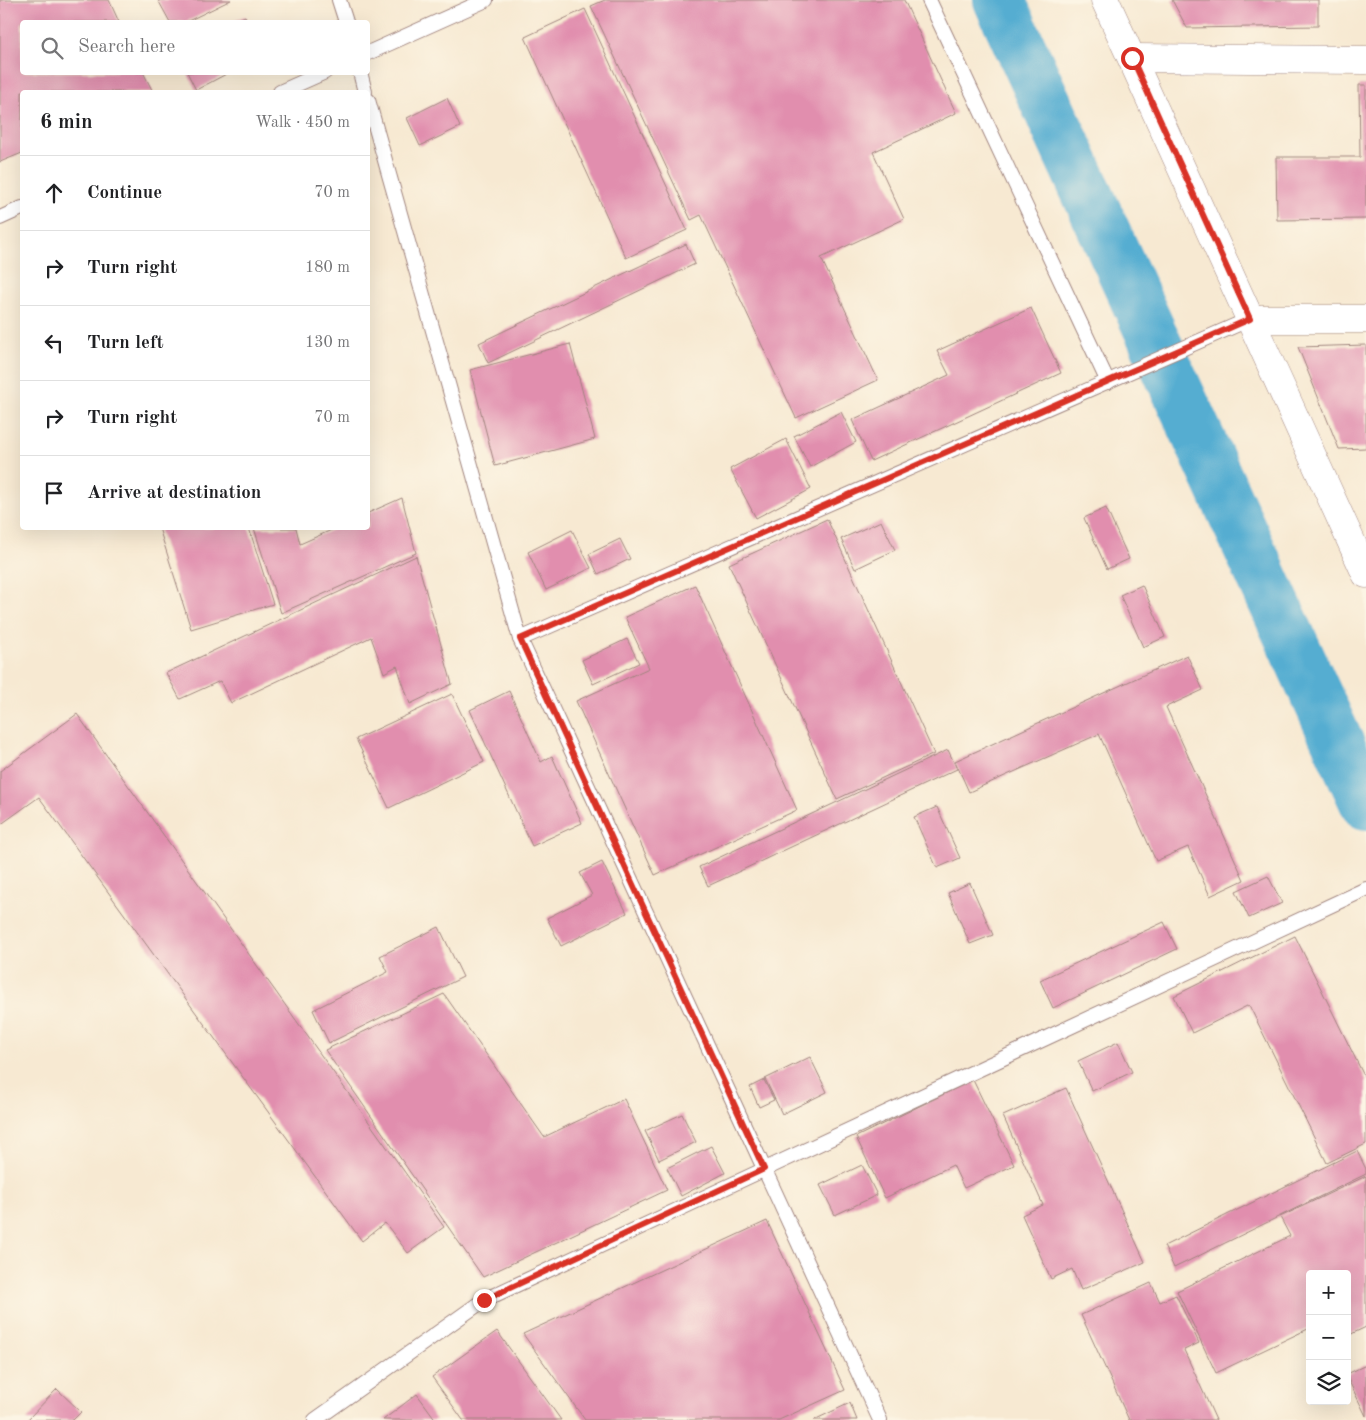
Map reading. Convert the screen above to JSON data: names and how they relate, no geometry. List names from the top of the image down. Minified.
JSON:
{"page":{"search":"Search here","heading":["6 min","Walk · 450 m"],"list":[["Continue","70 m"],["Turn right","180 m"],["Turn left","130 m"],["Turn right","70 m"],"Arrive at destination"],"map_buttons":["+","−"]}}
